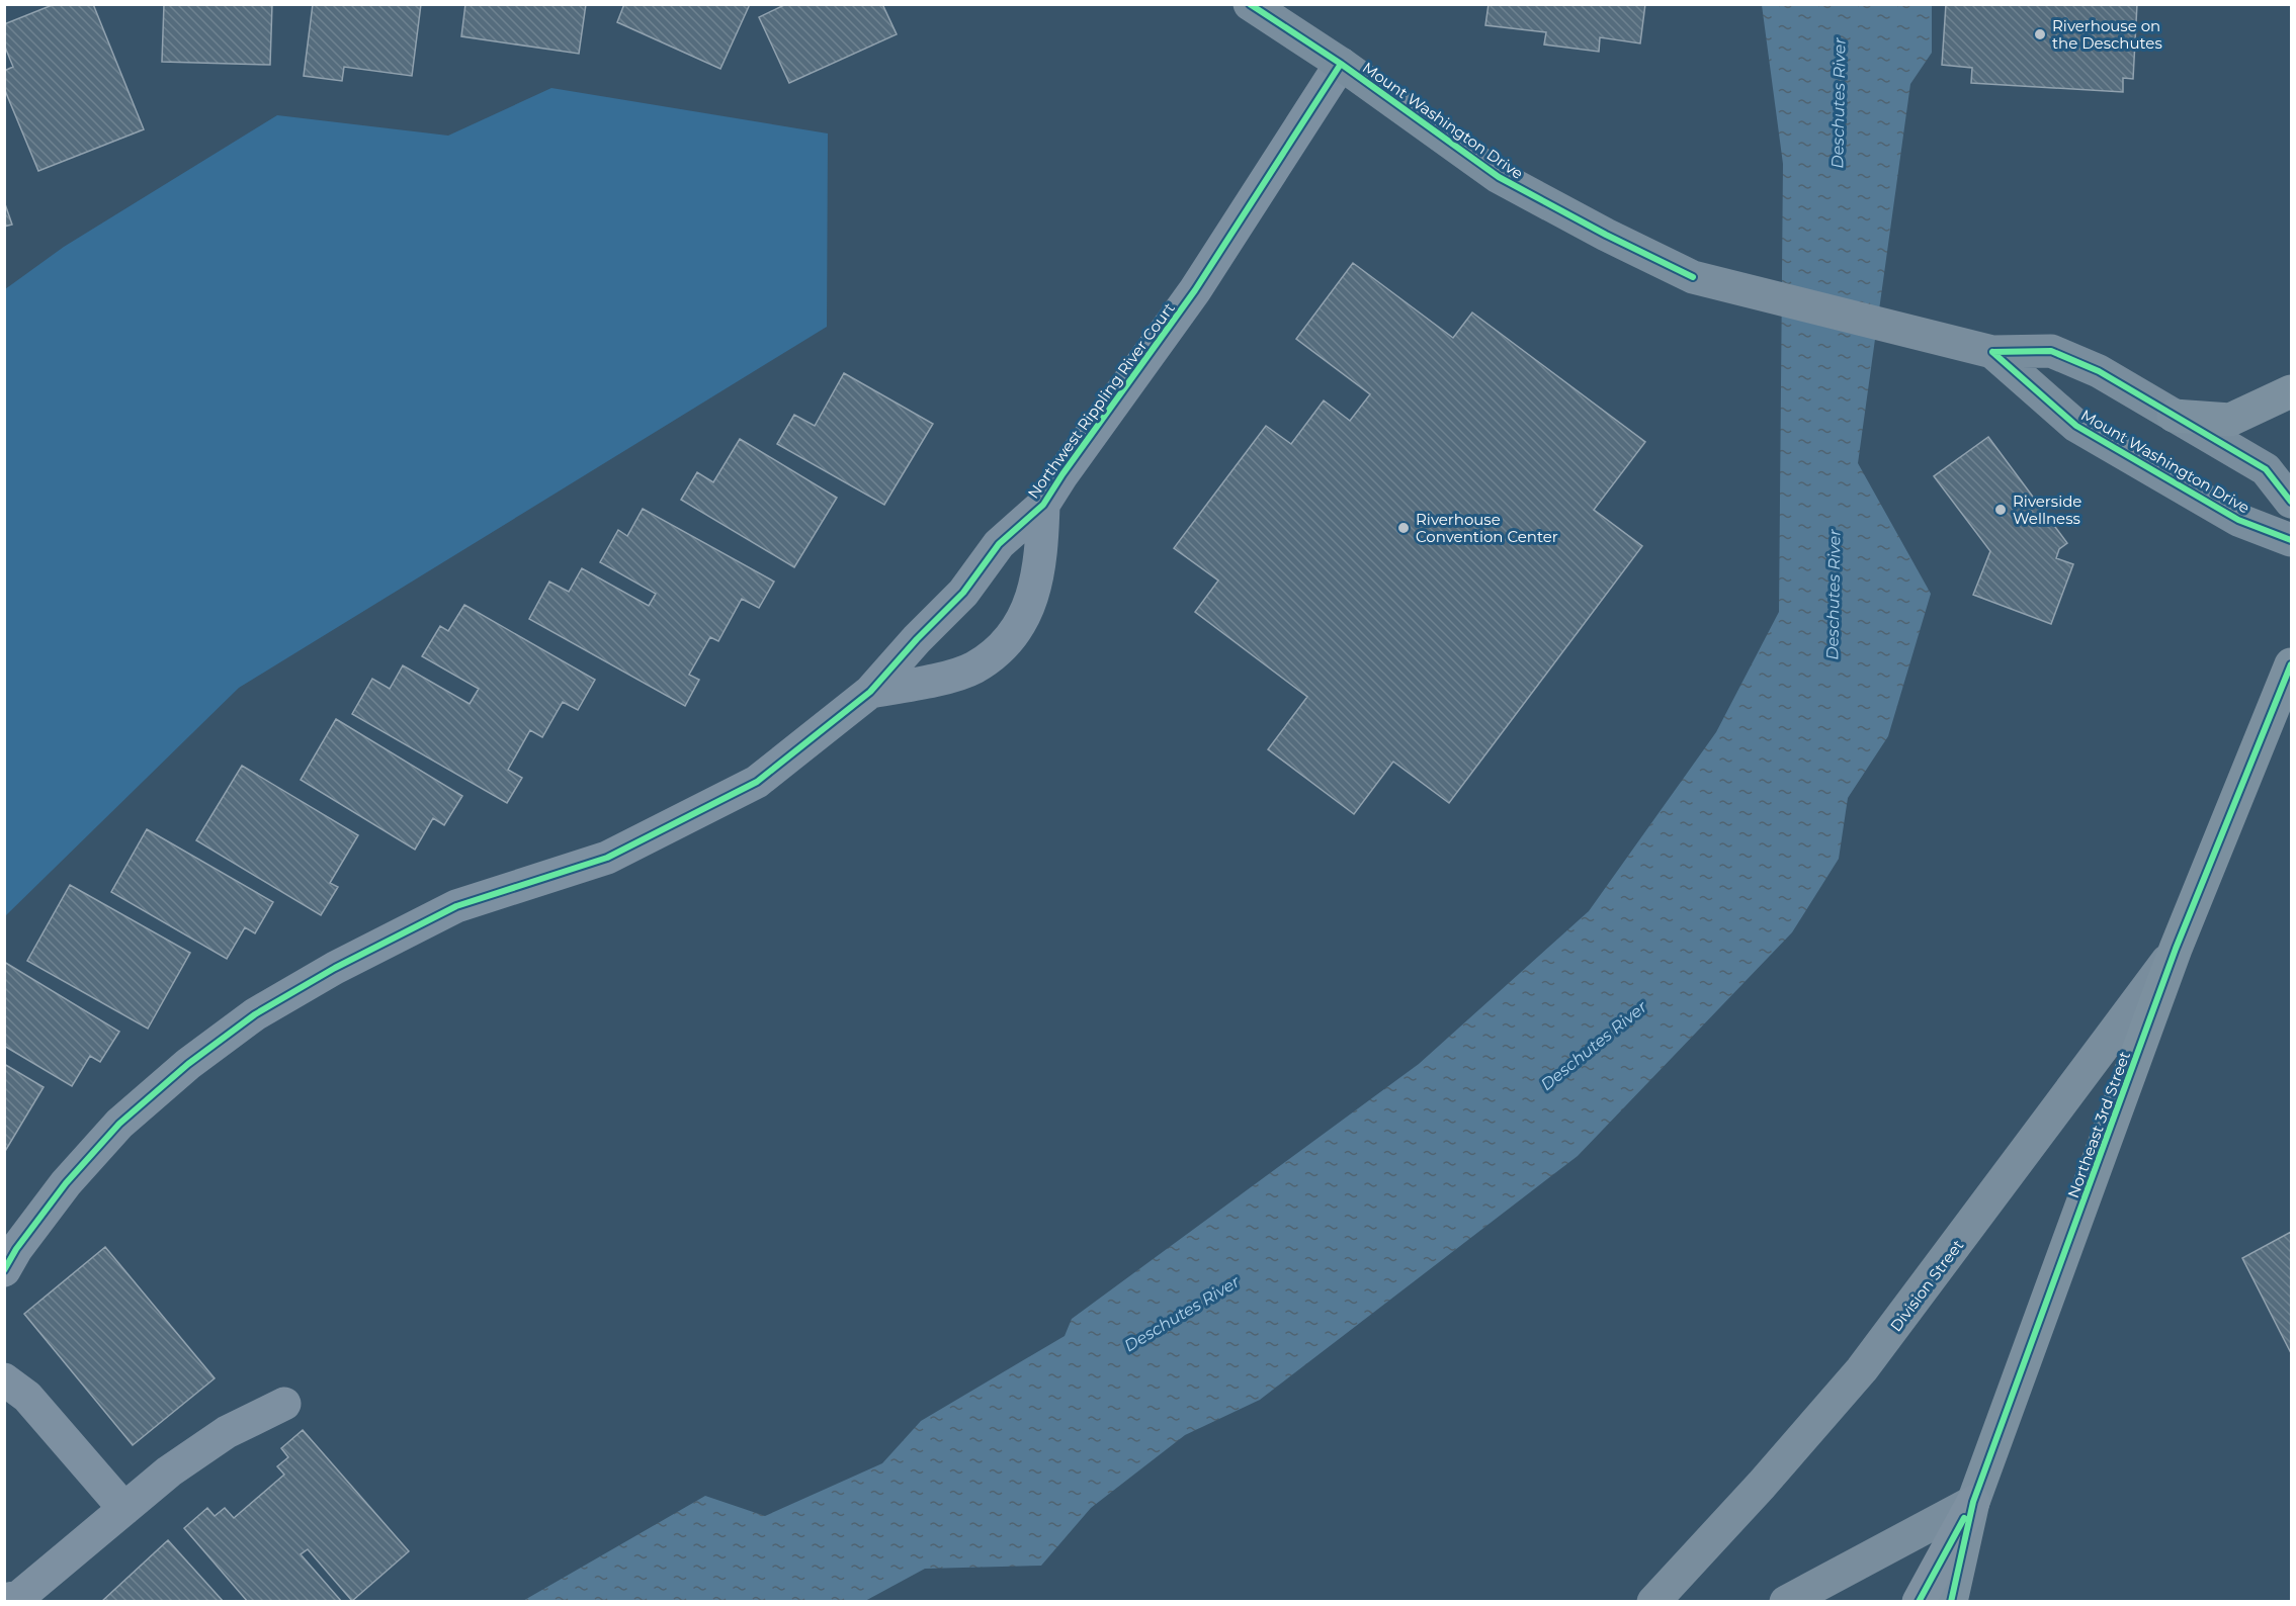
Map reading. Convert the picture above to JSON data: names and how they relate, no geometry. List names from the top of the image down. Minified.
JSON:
{"streets":{"main road":["Mount Washington Drive","Northeast 3rd Street","Division Street"],"street":["Northwest Rippling River Court"]},"crossings":[["Mount Washington Drive","Northwest Rippling River Court"],["Northeast 3rd Street","Division Street"]],"water":["Deschutes River"],"places":["Riverhouse on the Deschutes","Riverside Wellness","Riverhouse Convention Center"]}
